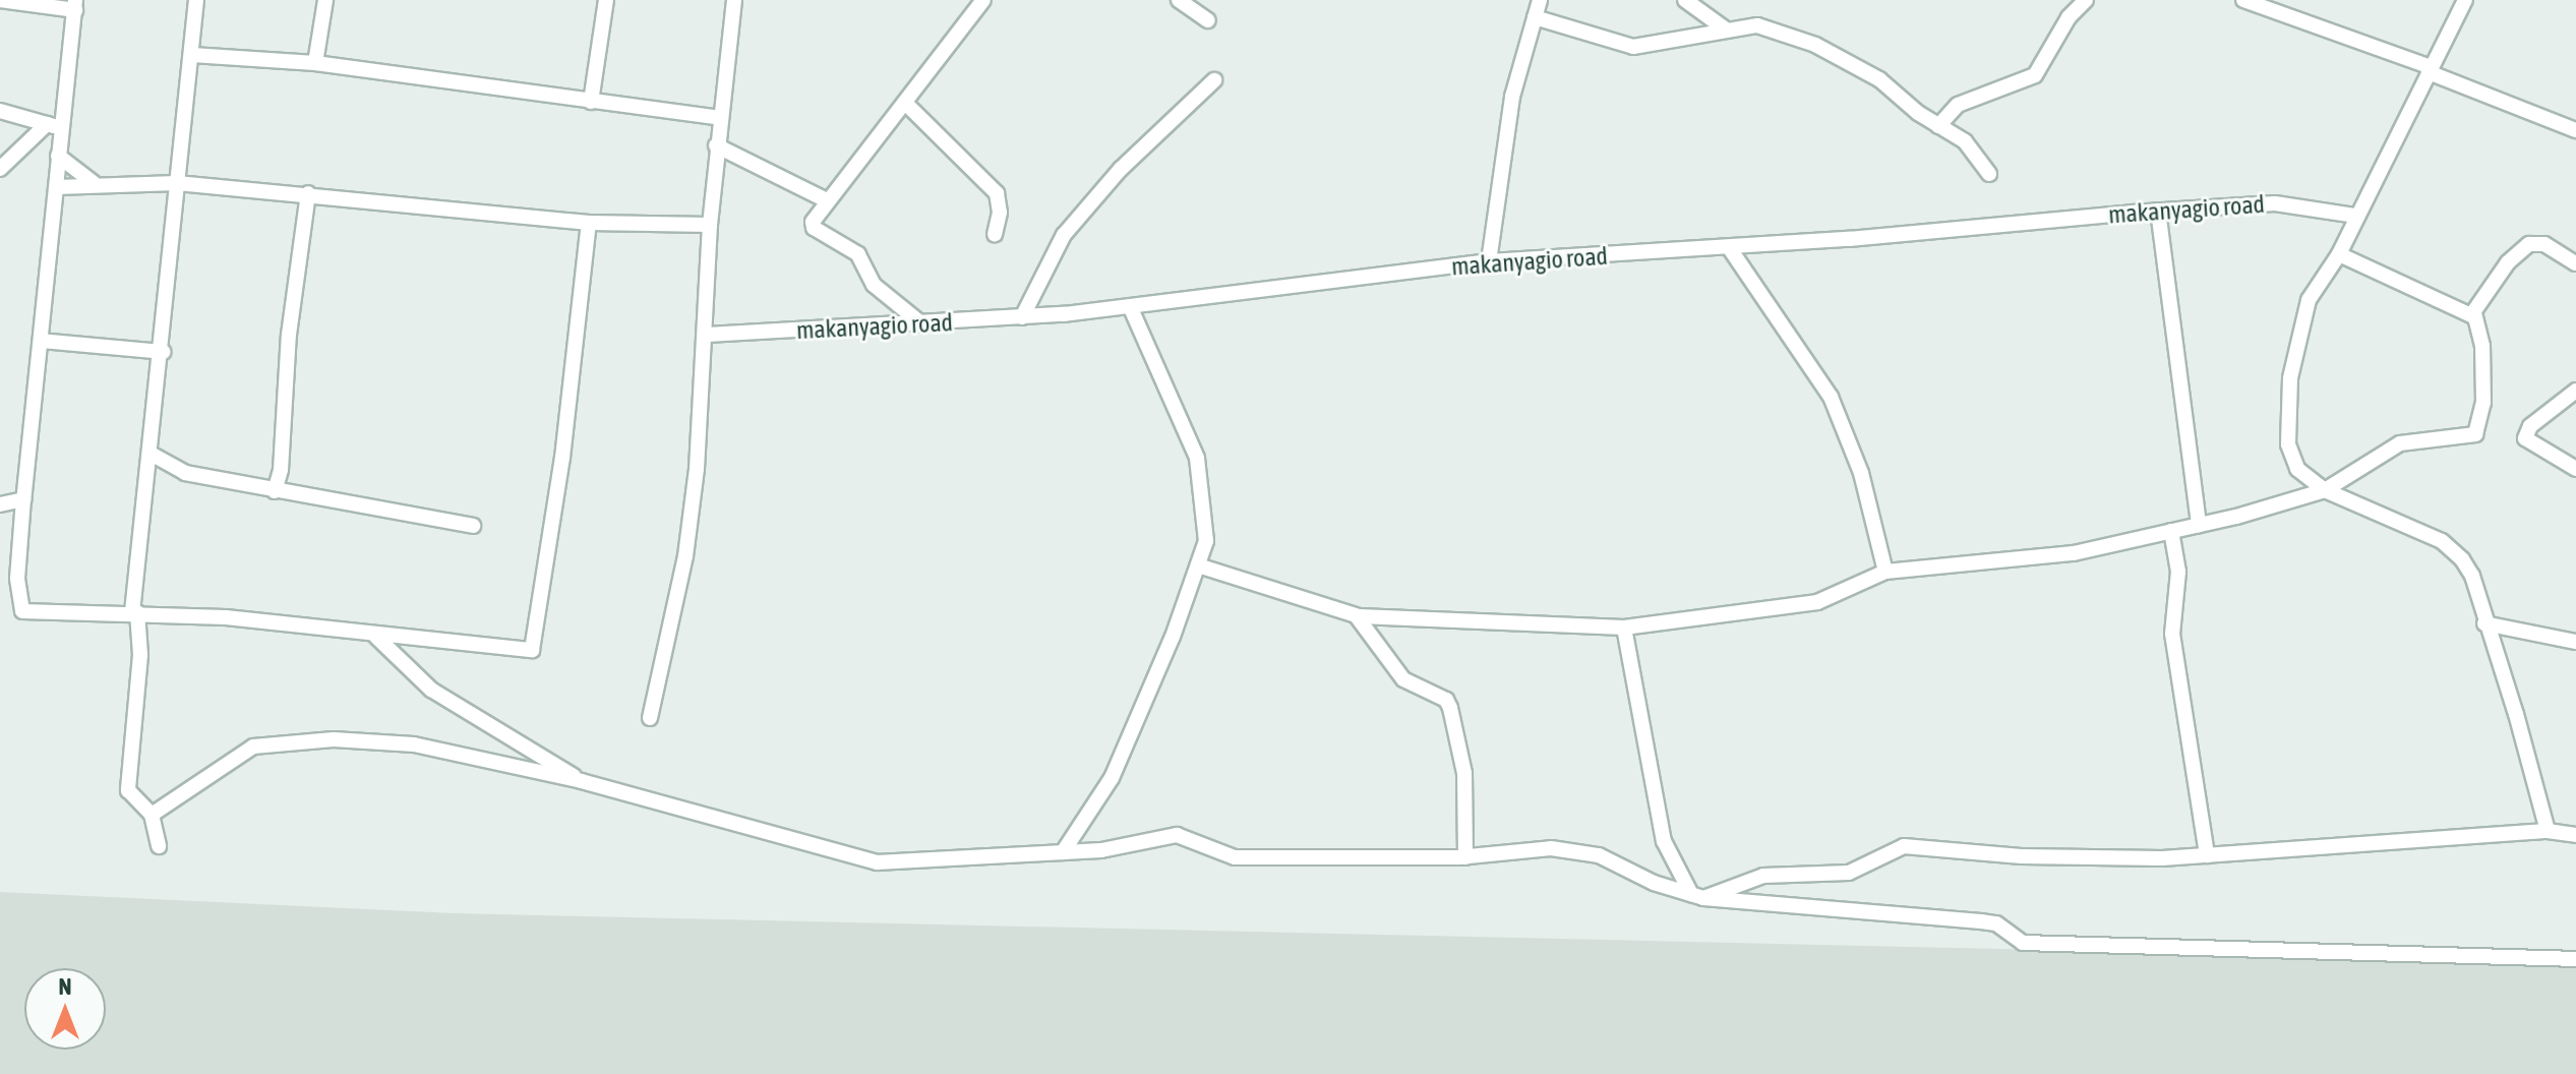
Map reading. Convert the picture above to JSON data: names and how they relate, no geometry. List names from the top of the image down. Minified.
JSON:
{"streets":{"street":["makanyagio road"]},"north":"top"}
